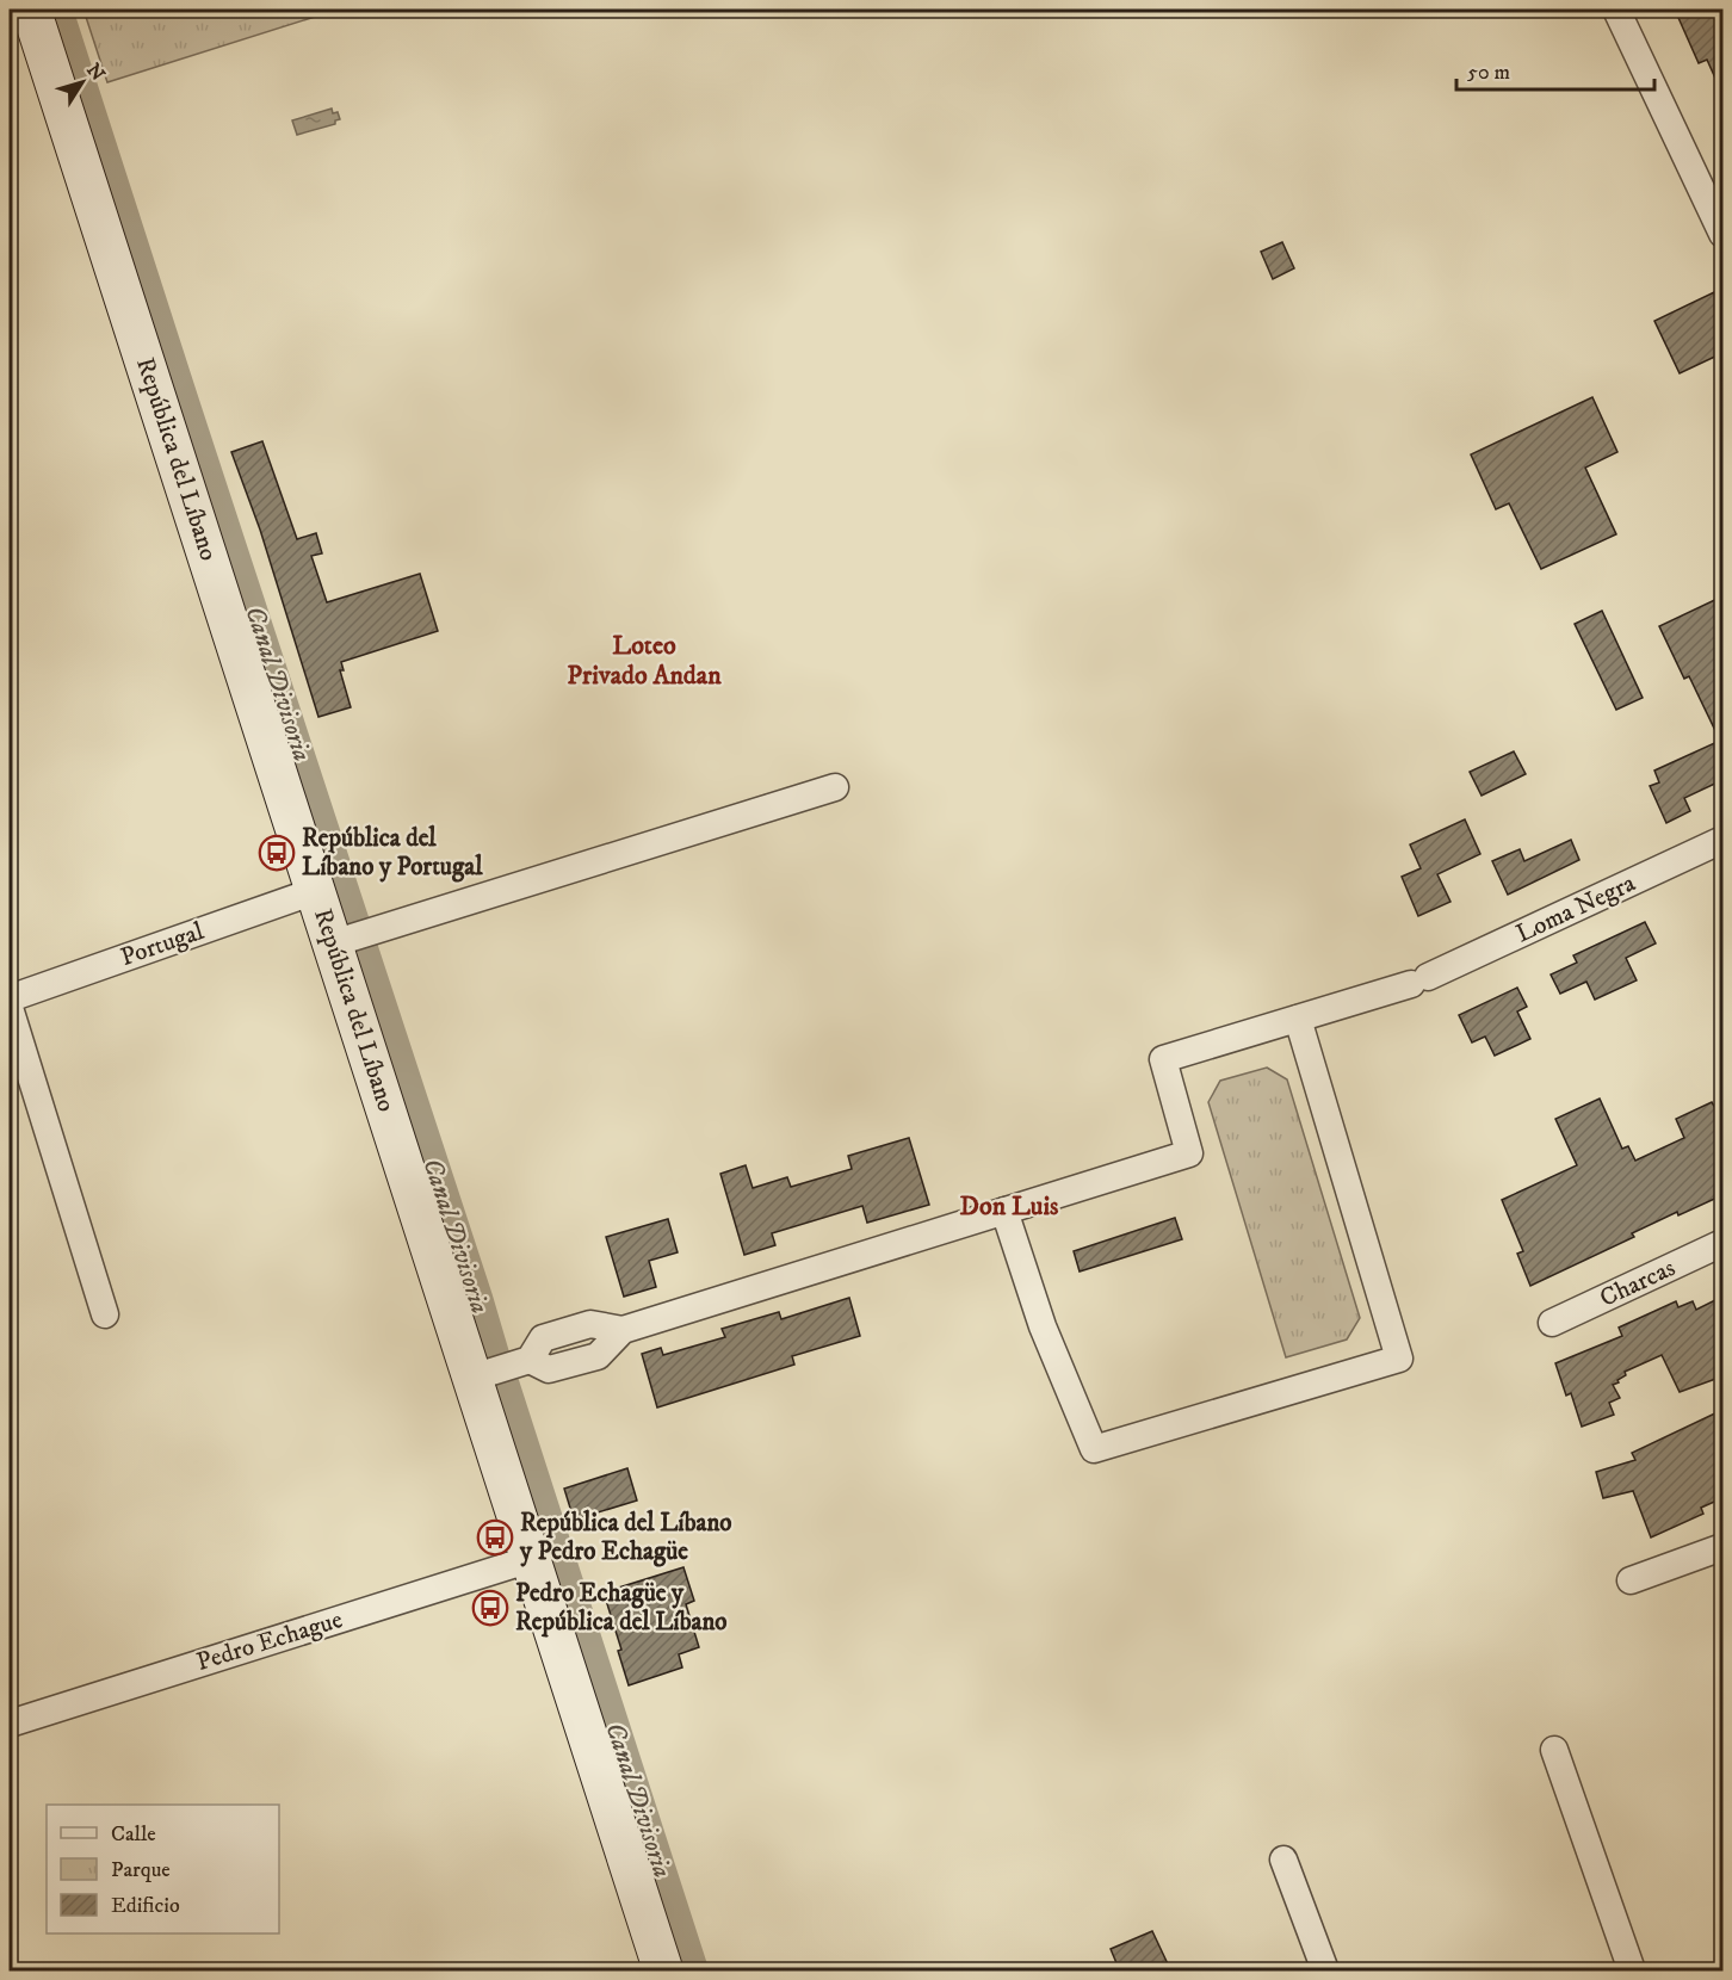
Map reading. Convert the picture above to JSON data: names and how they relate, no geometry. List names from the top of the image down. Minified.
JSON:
{"streets":{"main road":["República del Líbano"],"street":["Loma Negra","Portugal","Charcas","Pedro Echague"]},"crossings":[["República del Líbano","Portugal"],["República del Líbano","Pedro Echague"]],"districts":["Loteo Privado Andan","Don Luis"],"water":["Canal Divisoria"],"places":{"bus stop":["República del Líbano y Portugal","República del Líbano y Pedro Echagüe","Pedro Echagüe y República del Líbano"]},"legend":["Calle","Parque","Edificio"],"scale_bar":"50 m","north":"top right"}
